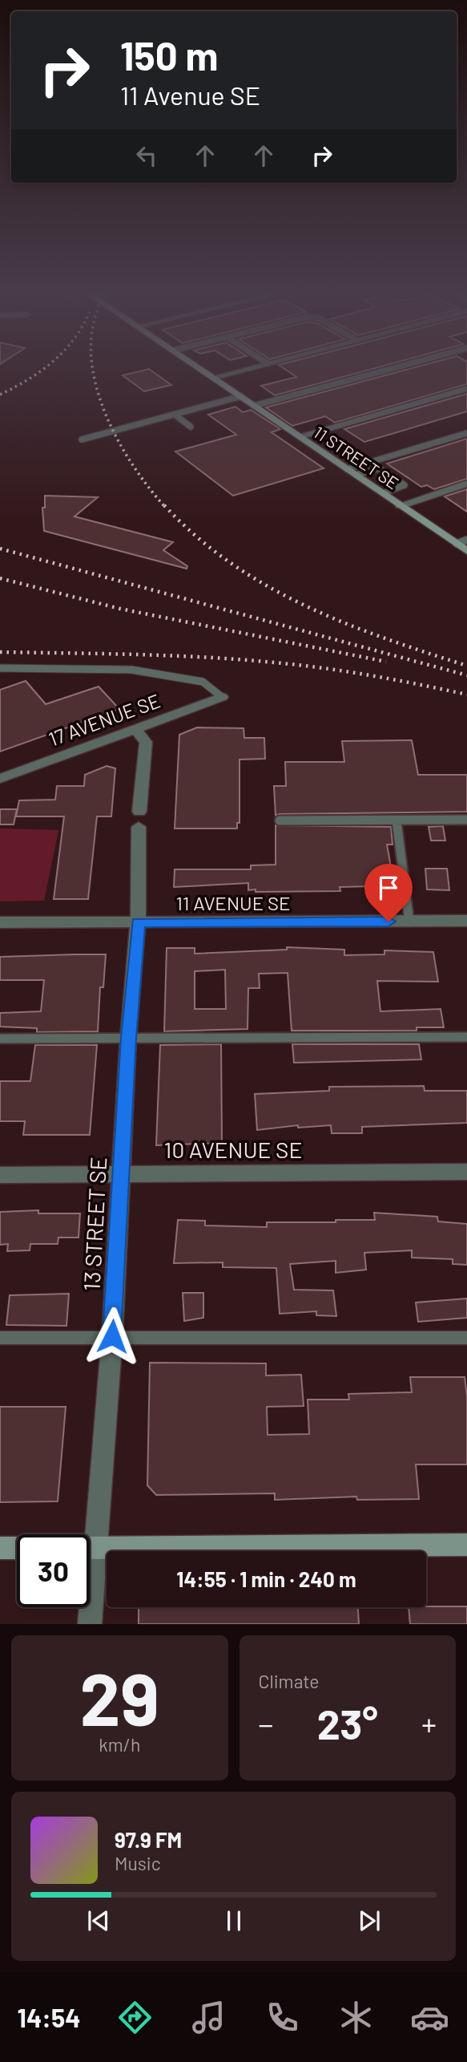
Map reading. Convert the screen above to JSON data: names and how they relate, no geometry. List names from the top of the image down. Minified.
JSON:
{"streets":{"street":["11 STREET SE","17 AVENUE SE","11 AVENUE SE","10 AVENUE SE","13 STREET SE"]},"crossings":[["17 AVENUE SE","13 STREET SE"],["11 AVENUE SE","13 STREET SE"],["10 AVENUE SE","13 STREET SE"]],"page":{"turn":["150 m","11 Avenue SE"],"limit":"30","trip":"14:55 · 1 min · 240 m","tile":[["29","km/h"],"Climate"],"heat":["−","23°","+"],"song":["97.9 FM","Music"],"tabs":"14:54"}}
